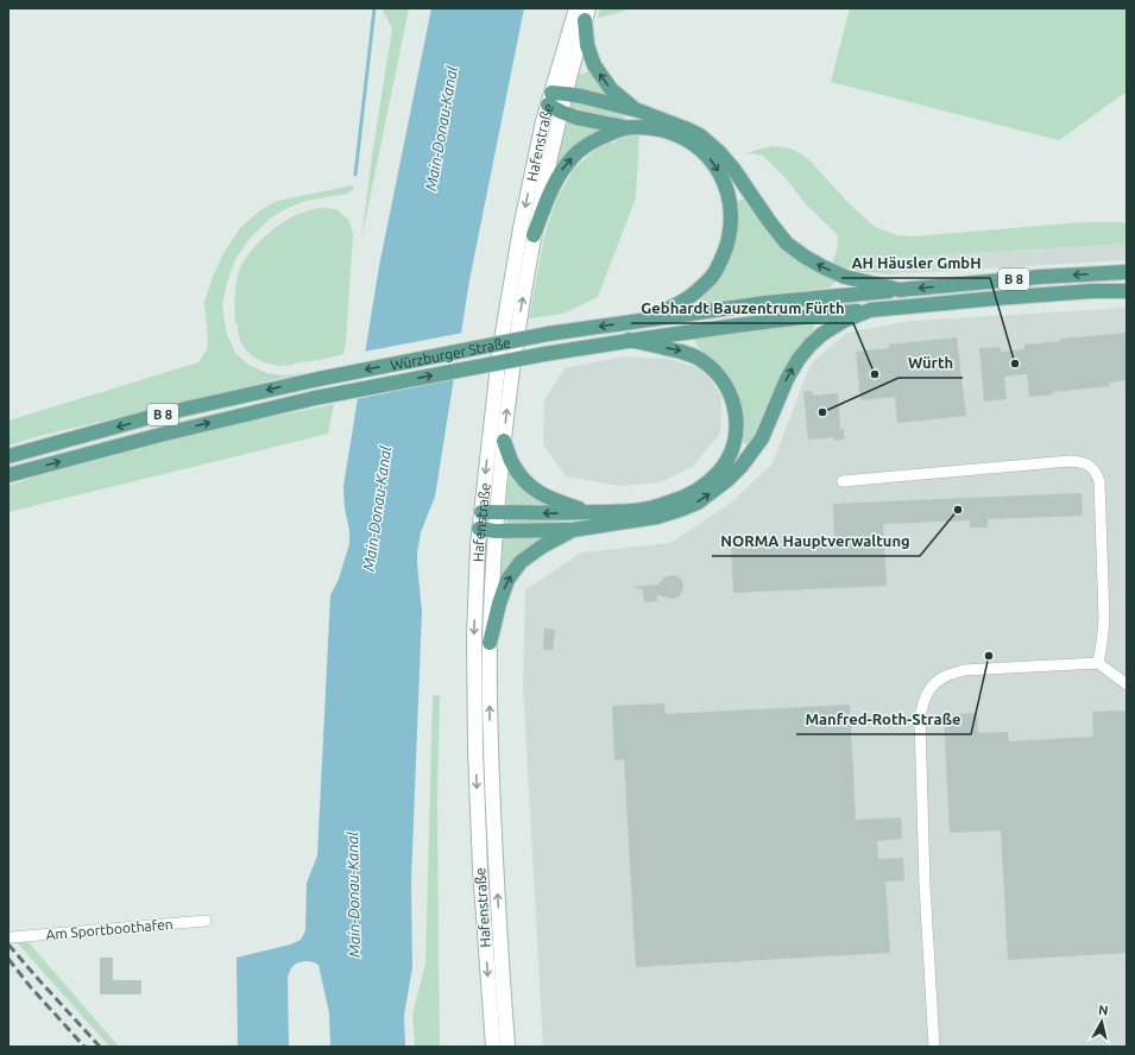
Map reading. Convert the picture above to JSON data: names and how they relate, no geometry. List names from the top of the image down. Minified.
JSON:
{"streets":{"main road":["Hafenstraße","B 8","Würzburger Straße"],"street":["Am Sportboothafen"]},"crossings":[["B 8","Würzburger Straße"]],"water":["Main-Donau-Kanal"],"places":["AH Häusler GmbH","Gebhardt Bauzentrum Fürth","Würth","NORMA Hauptverwaltung","Manfred-Roth-Straße"],"north":"top"}
